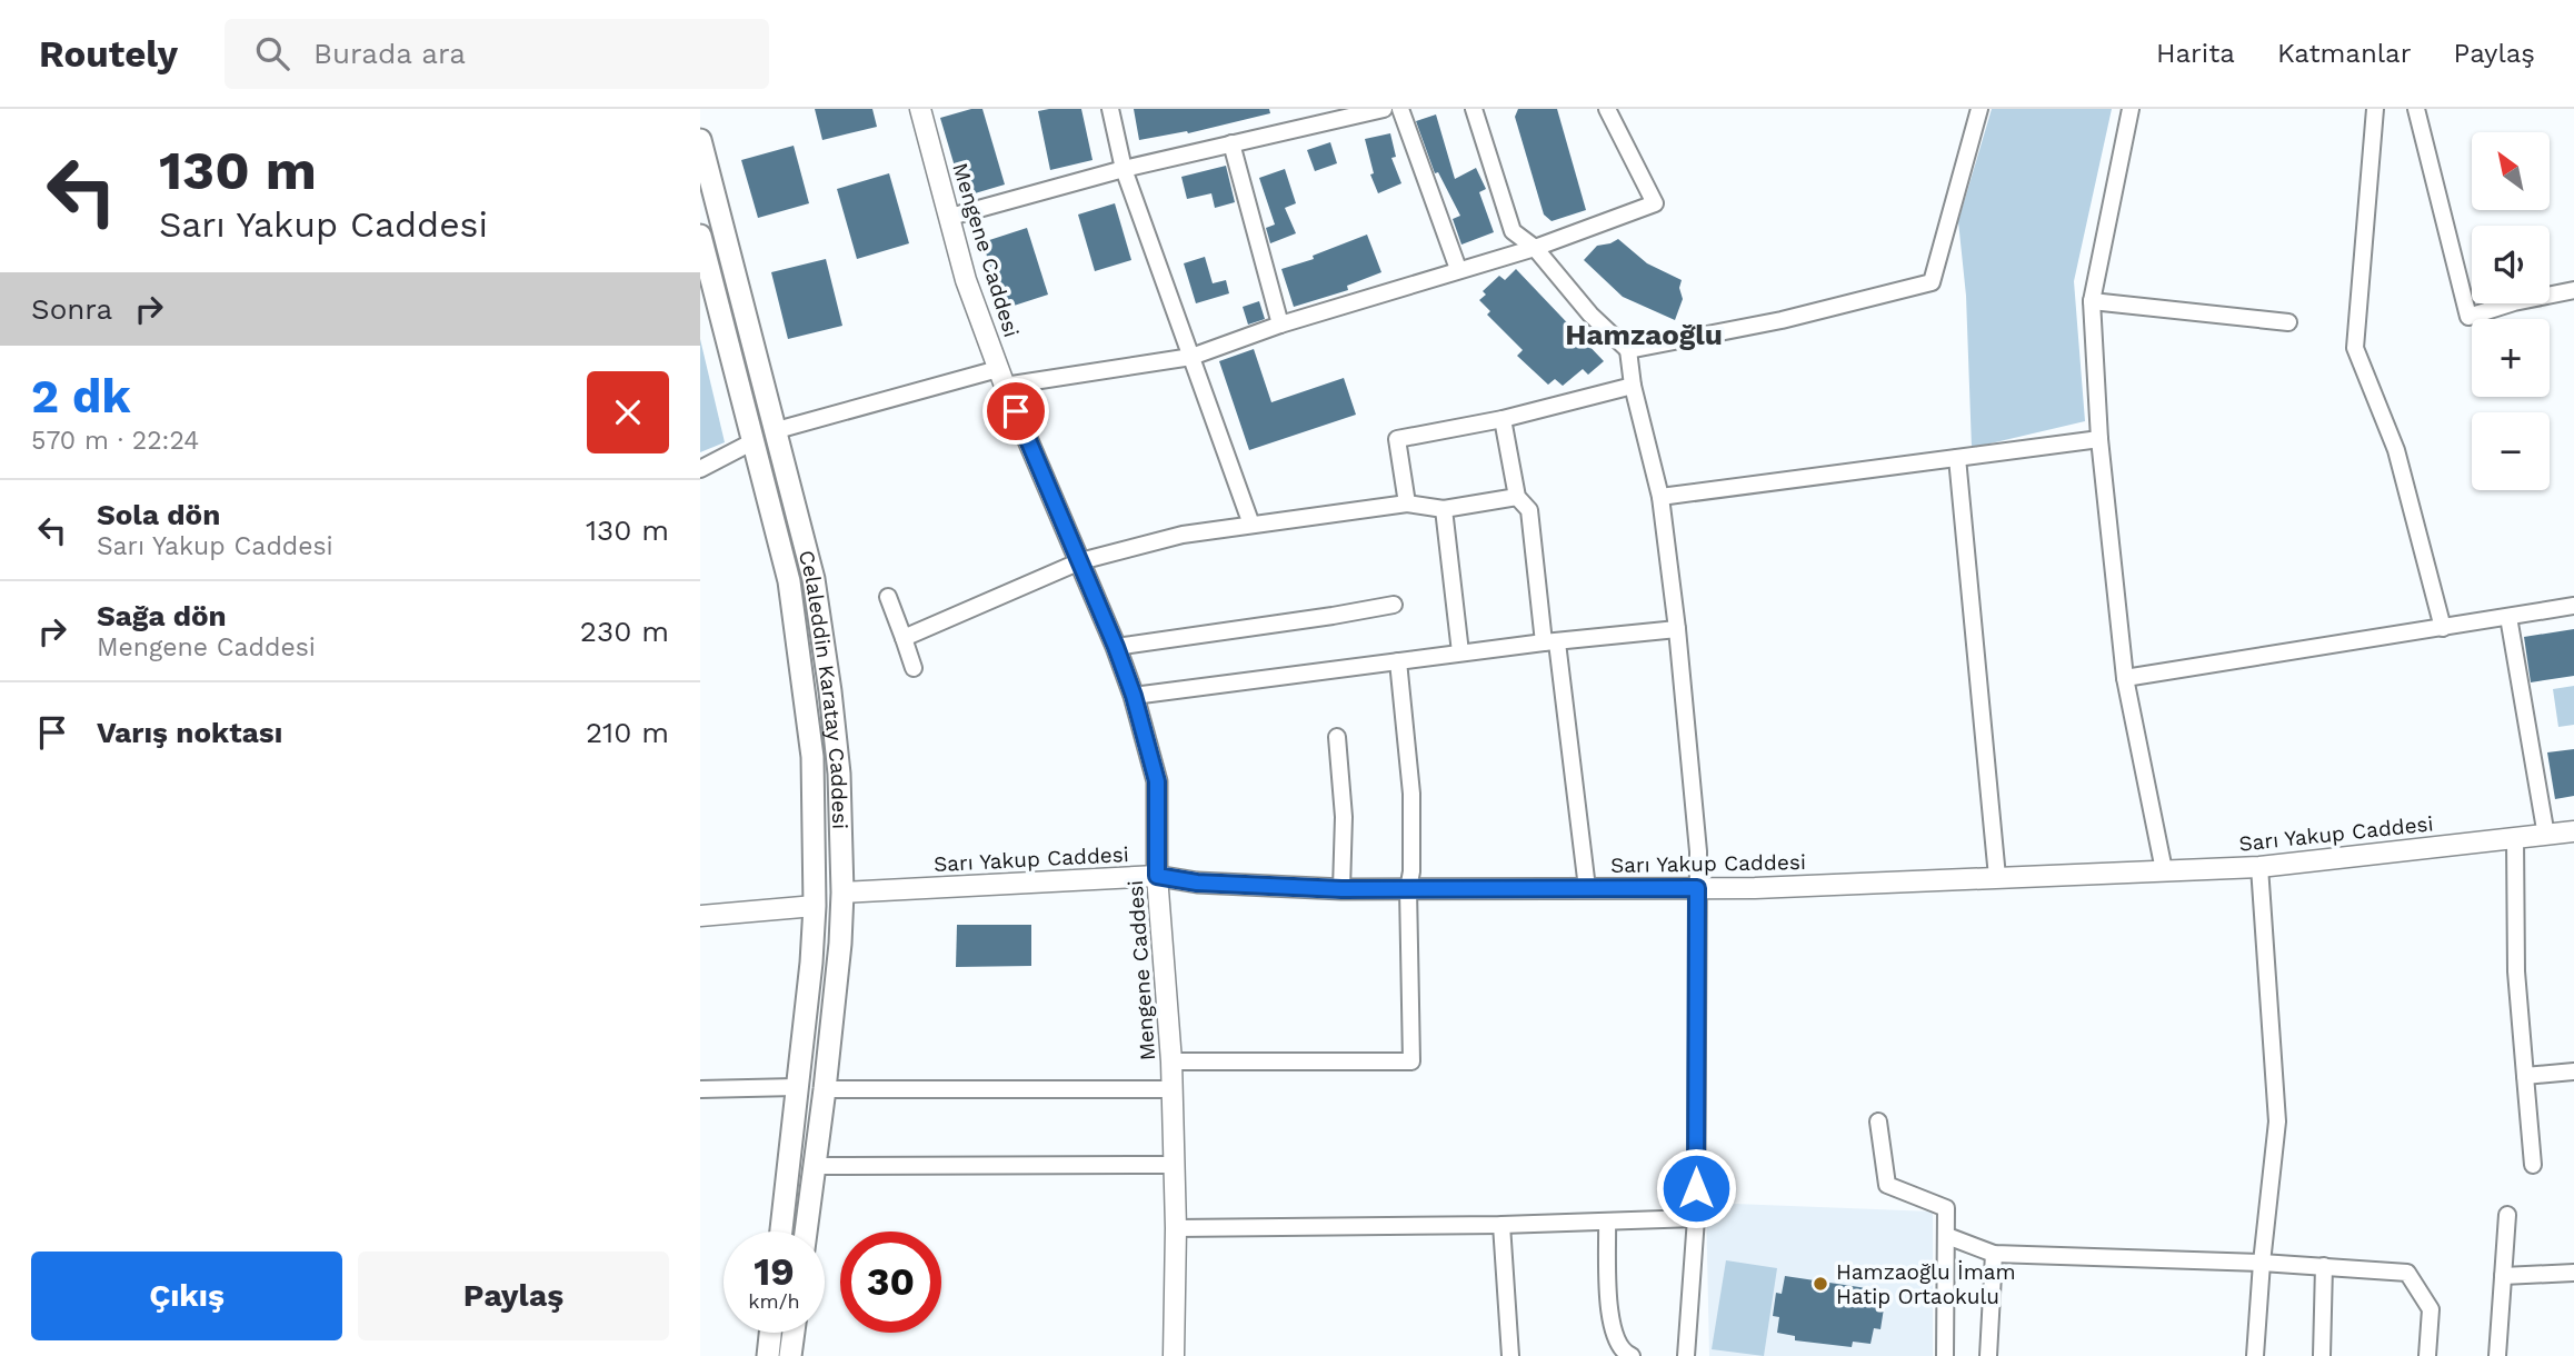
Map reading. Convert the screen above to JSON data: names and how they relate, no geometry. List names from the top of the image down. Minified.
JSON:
{"streets":{"main road":["Celaleddin Karatay Caddesi"],"street":["Mengene Caddesi","Sarı Yakup Caddesi"]},"crossings":[["Mengene Caddesi","Sarı Yakup Caddesi"],["Celaleddin Karatay Caddesi","Sarı Yakup Caddesi"]],"districts":["Hamzaoğlu"],"places":["Hamzaoğlu İmam Hatip Ortaokulu"],"north":"top left","page":{"header":"Routely","search":"Burada ara","nav":["Harita","Katmanlar","Paylaş"],"turn":["130 m","Sarı Yakup Caddesi"],"map_buttons":["+","−"],"then":"Sonra","heading":["2 dk","570 m · 22:24"],"list":[{"name":"Sola dön","note":"Sarı Yakup Caddesi","value":"130 m"},{"name":"Sağa dön","note":"Mengene Caddesi","value":"230 m"},{"name":"Varış noktası","value":"210 m"}],"speed":"19 km/h","limit":"30","buttons":["Çıkış","Paylaş"]}}
